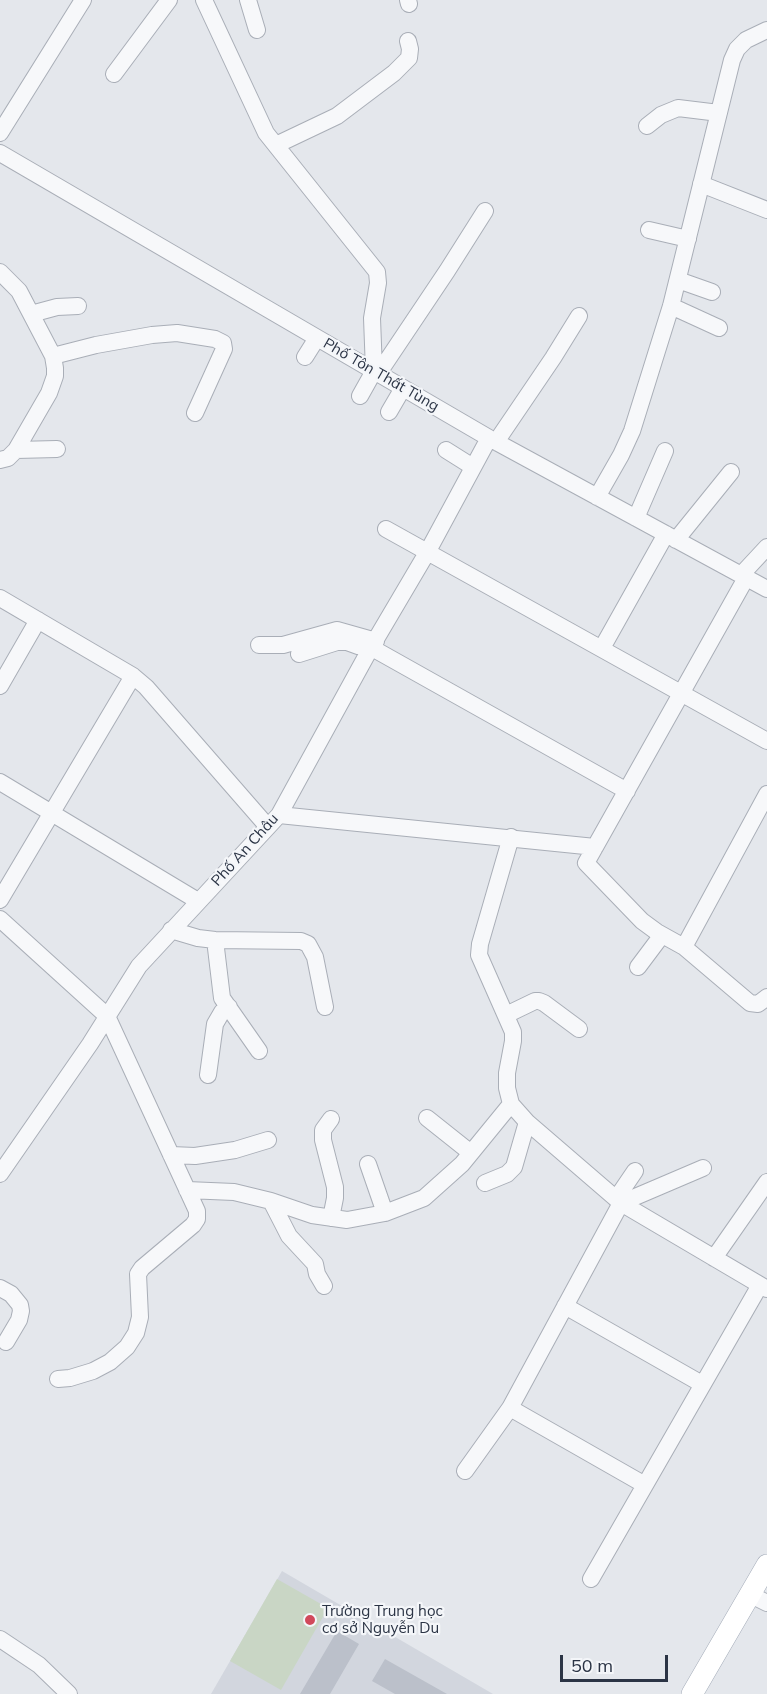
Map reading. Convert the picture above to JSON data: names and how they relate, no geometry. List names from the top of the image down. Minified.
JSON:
{"streets":{"street":["Phố Tôn Thất Tùng","Phố An Châu"]},"crossings":[["Phố Tôn Thất Tùng","Phố An Châu"]],"places":["Trường Trung học cơ sở Nguyễn Du"],"scale_bar":"50 m"}
